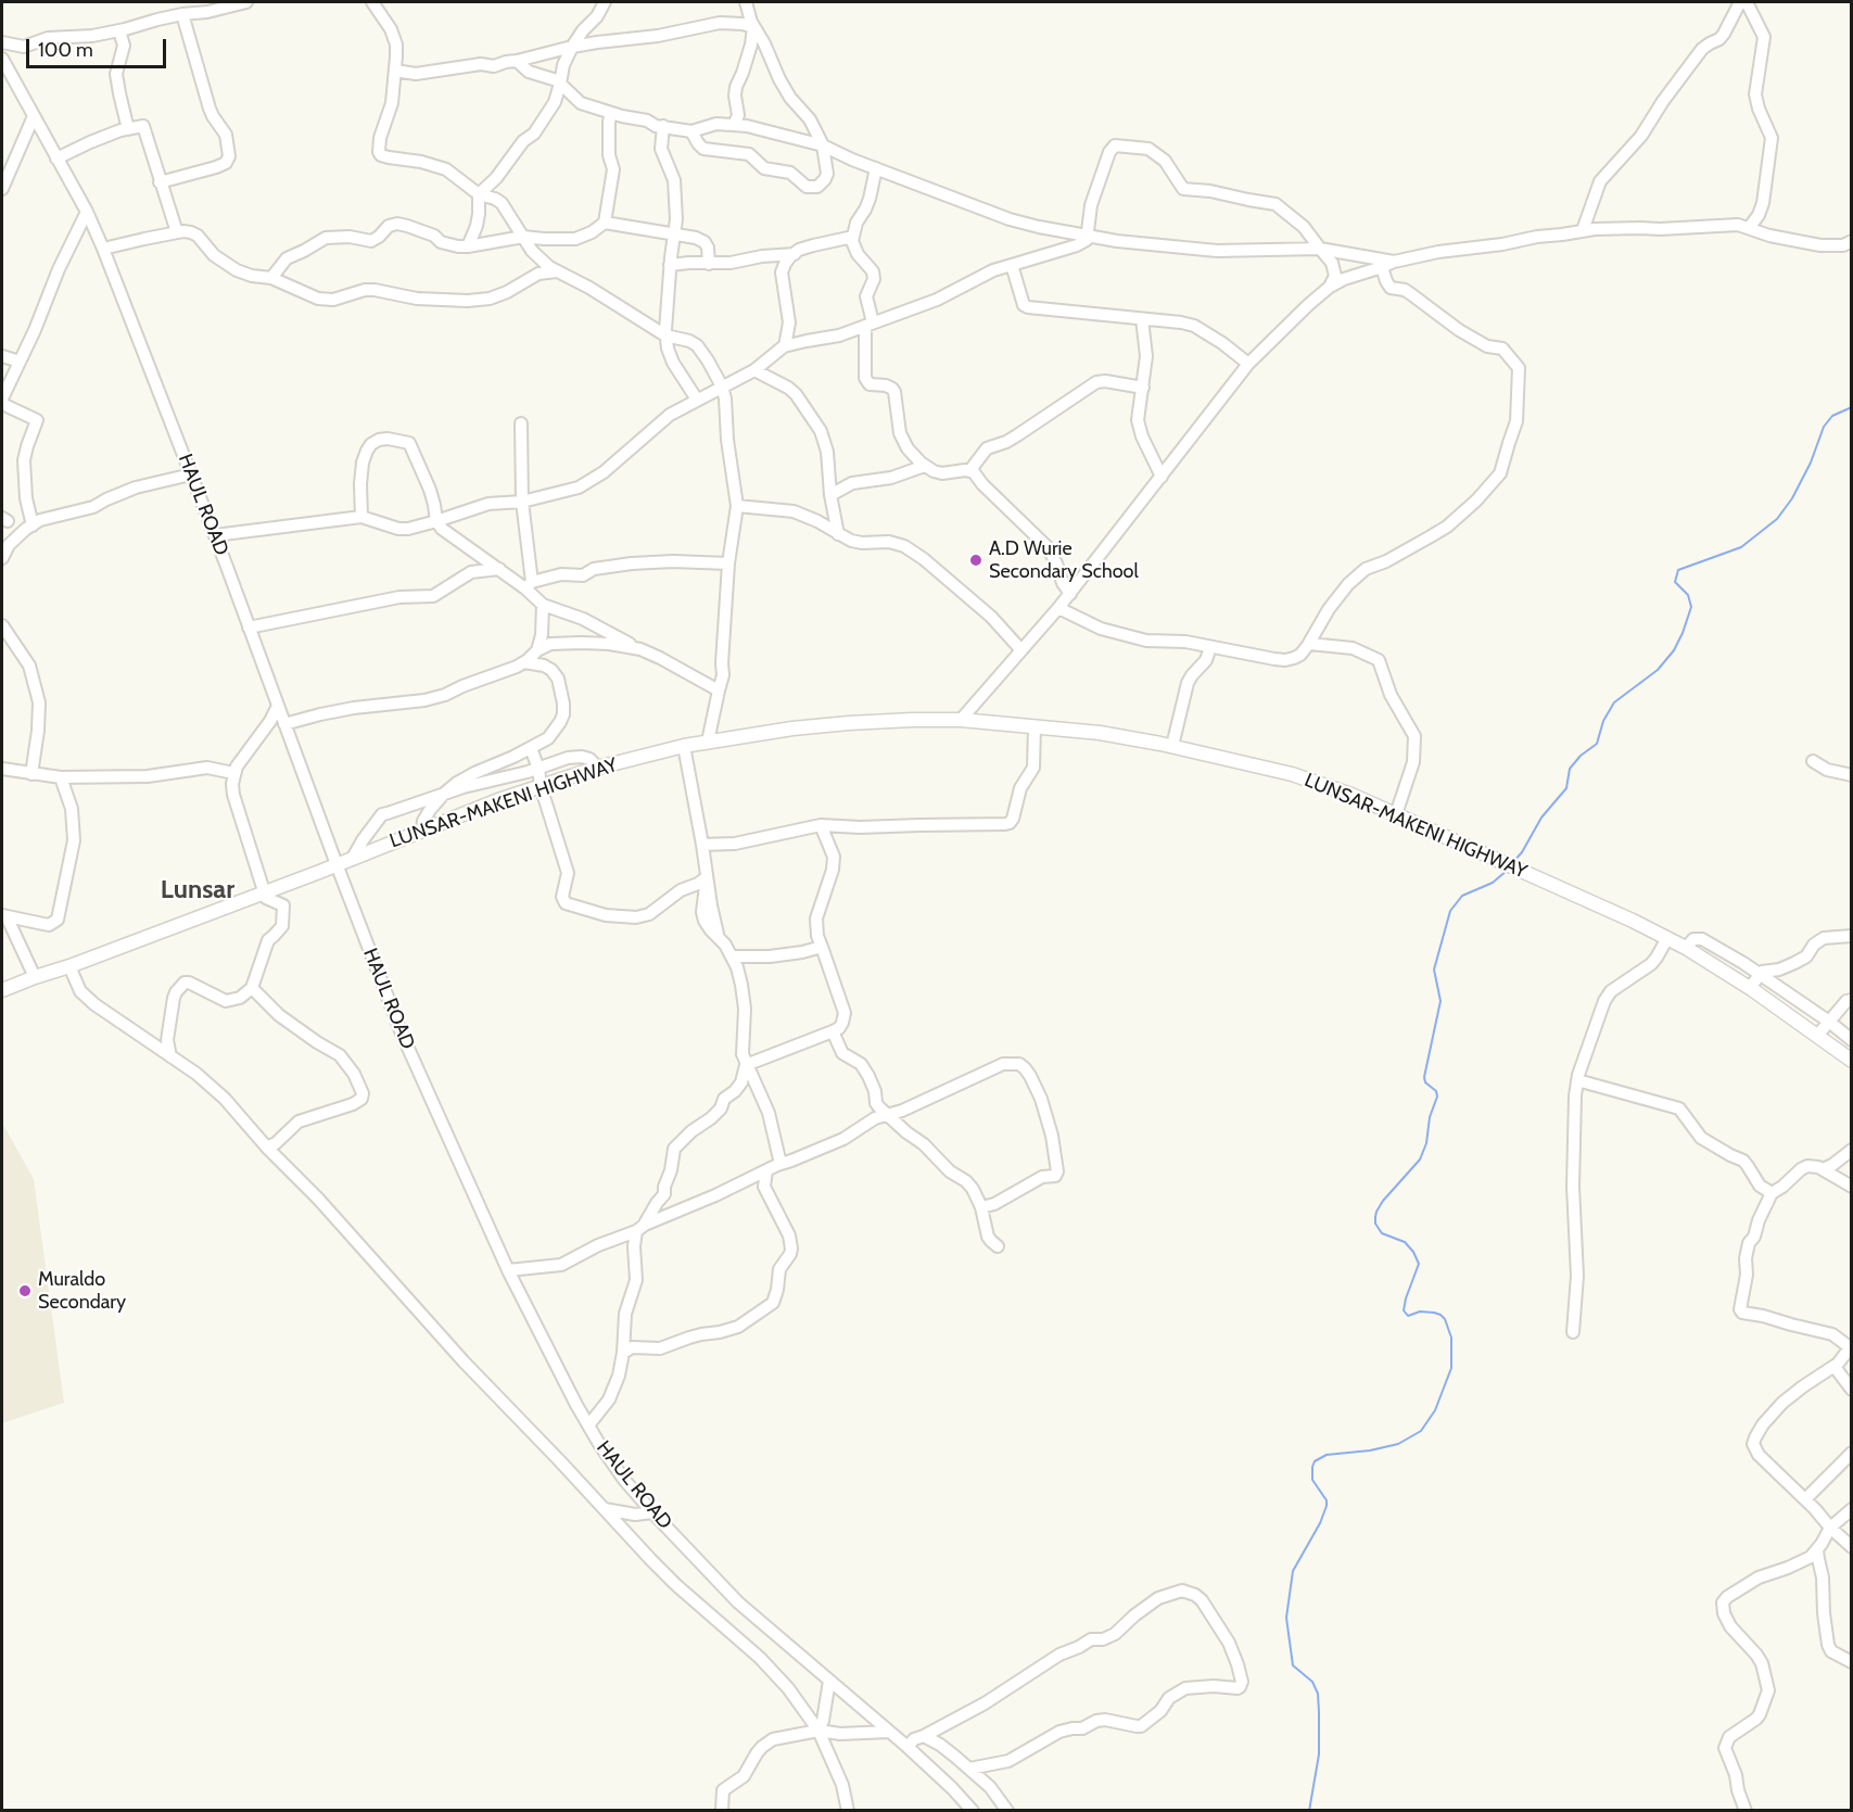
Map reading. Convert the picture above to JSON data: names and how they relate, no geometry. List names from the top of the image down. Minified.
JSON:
{"streets":{"main road":["LUNSAR-MAKENI HIGHWAY"],"street":["HAUL ROAD"]},"crossings":[["HAUL ROAD","LUNSAR-MAKENI HIGHWAY"]],"districts":["Lunsar"],"places":["A.D Wurie Secondary School","Muraldo Secondary"],"scale_bar":"100 m"}
